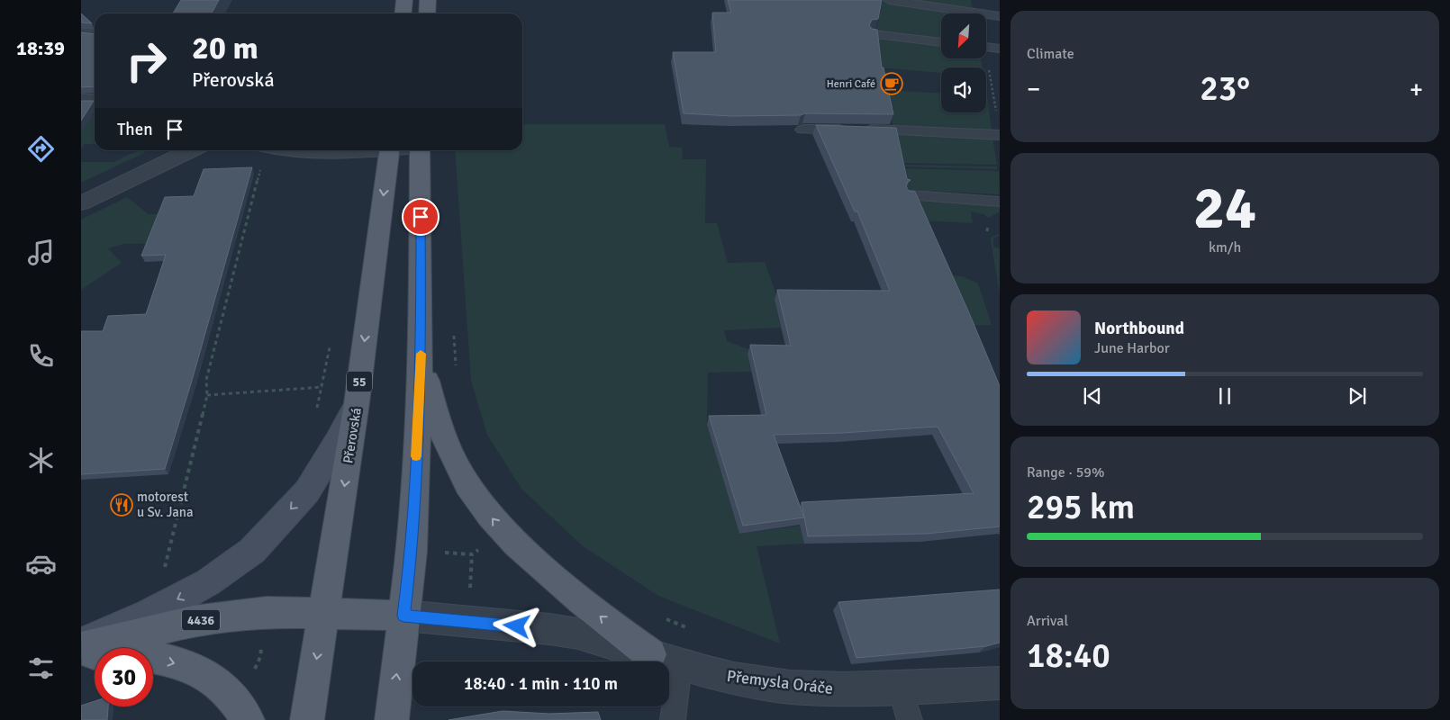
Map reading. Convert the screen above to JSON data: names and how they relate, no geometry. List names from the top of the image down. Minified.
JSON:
{"streets":{"main road":["55","Přerovská","4436"],"street":["Přemysla Oráče"]},"crossings":[["Přerovská","4436"]],"places":{"cafe":["Henri Café"],"restaurant":["motorest u Sv. Jana"]},"north":"bottom left","page":{"tabs":"18:39","tile":["Climate",["24","km/h"],["Range · 59%","295 km"],["Arrival","18:40"]],"turn":["20 m","Přerovská"],"heat":["−","23°","+"],"then":"Then","song":["Northbound","June Harbor"],"limit":"30","trip":"18:40 · 1 min · 110 m"}}
